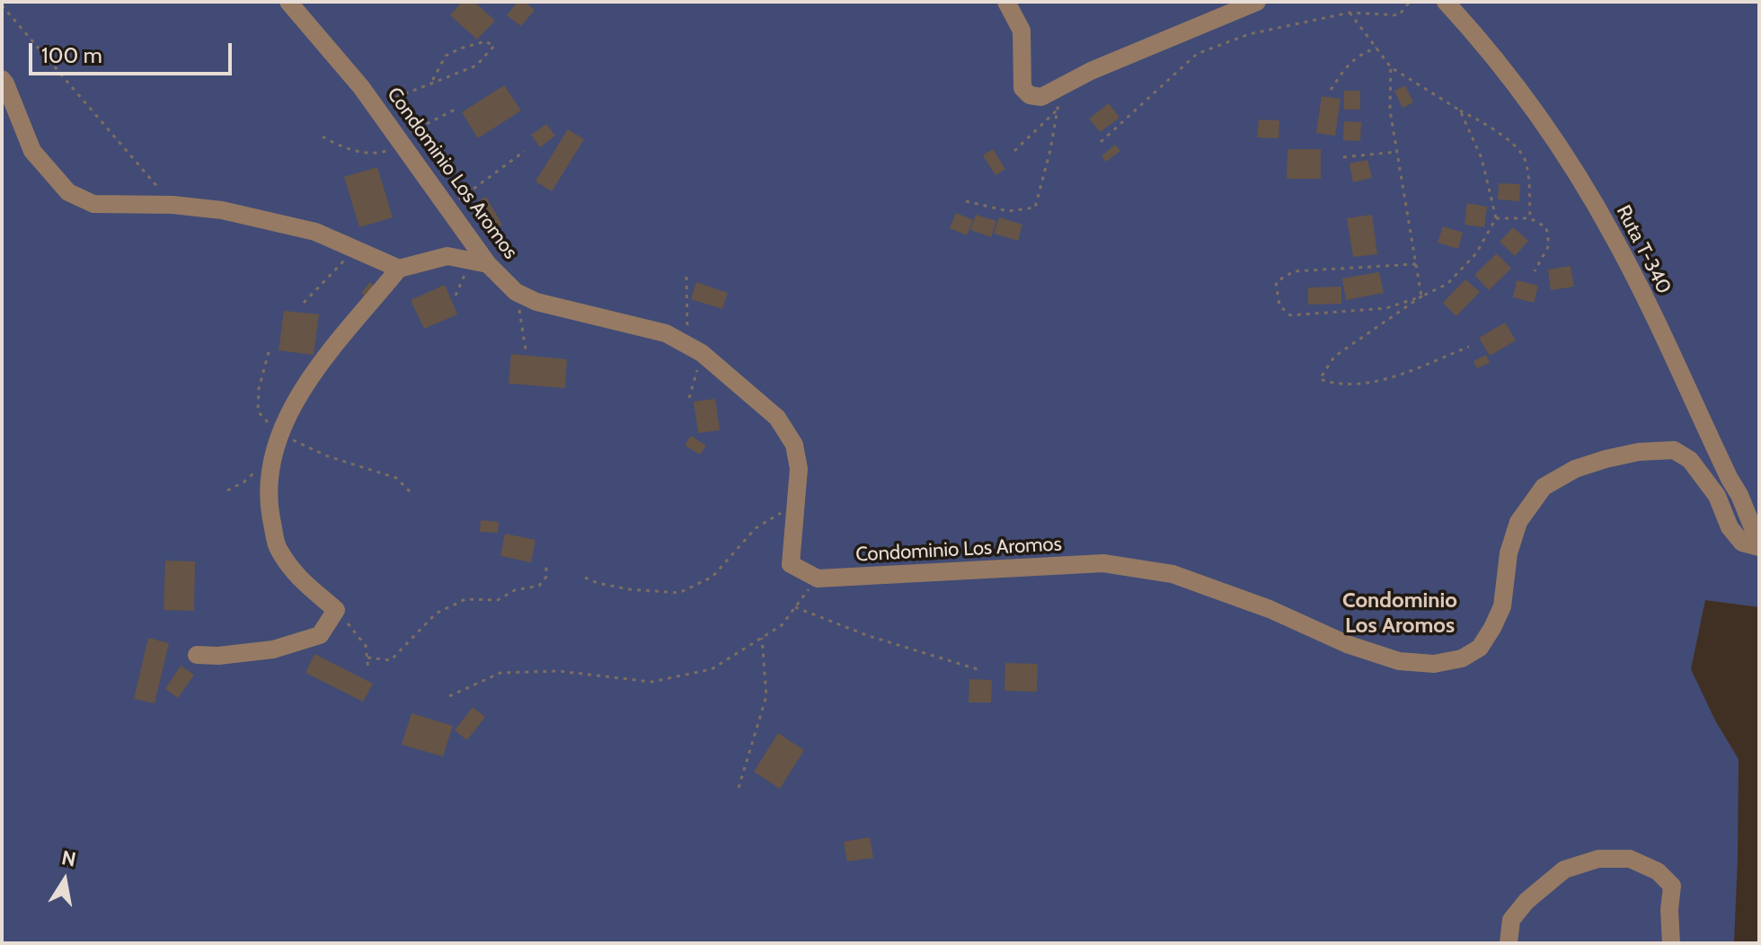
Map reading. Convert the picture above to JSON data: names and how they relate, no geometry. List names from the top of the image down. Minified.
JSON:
{"streets":{"street":["Condominio Los Aromos","Ruta T-340"]},"crossings":[["Condominio Los Aromos","Ruta T-340"]],"districts":["Condominio Los Aromos"],"scale_bar":"100 m","north":"top"}
